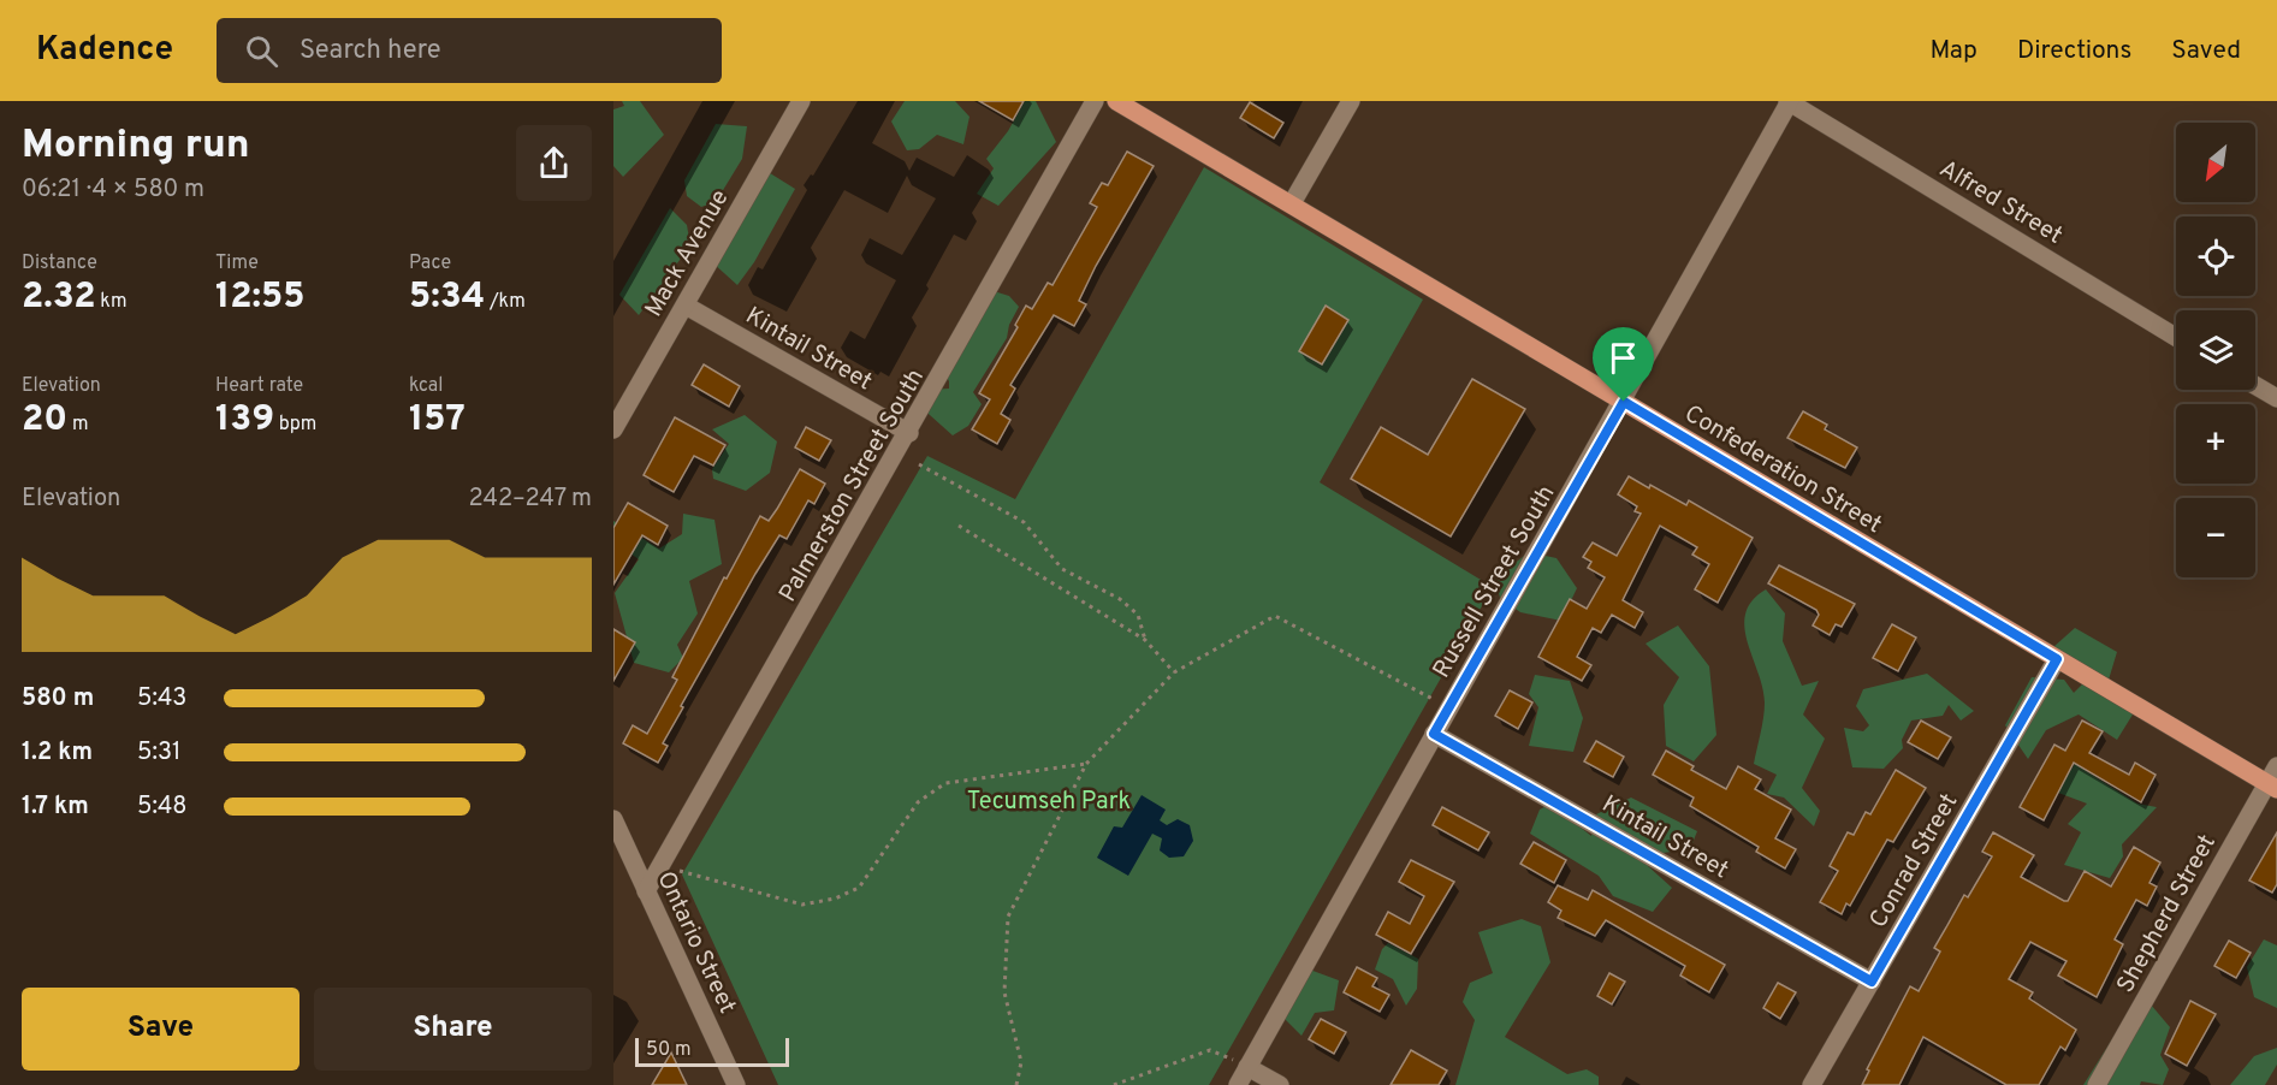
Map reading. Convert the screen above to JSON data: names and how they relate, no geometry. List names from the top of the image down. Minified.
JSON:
{"streets":{"main road":["Confederation Street"],"street":["Alfred Street","Mack Avenue","Kintail Street","Palmerston Street South","Russell Street South","Conrad Street","Shepherd Street","Ontario Street"]},"crossings":[["Alfred Street","Russell Street South"],["Mack Avenue","Kintail Street"],["Kintail Street","Palmerston Street South"],["Kintail Street","Russell Street South"],["Kintail Street","Conrad Street"],["Confederation Street","Russell Street South"],["Confederation Street","Conrad Street"],["Confederation Street","Shepherd Street"],["Palmerston Street South","Ontario Street"]],"parks":["Tecumseh Park"],"scale_bar":"50 m","north":"bottom left","page":{"header":"Kadence","search":"Search here","nav":["Map","Directions","Saved"],"heading":["Morning run","06:21 · 4 × 580 m"],"map_buttons":["+","−"],"stats":[["Distance","2.32 km"],["Time","12:55"],["Pace","5:34 /km"],["Elevation","20 m"],["Heart rate","139 bpm"],["kcal","157"]],"chart":["Elevation","242–247 m"],"list":[{"name":"580 m","note":"5:43"},{"name":"1.2 km","note":"5:31"},{"name":"1.7 km","note":"5:48"}],"buttons":["Save","Share"],"scale":"50 m"}}
